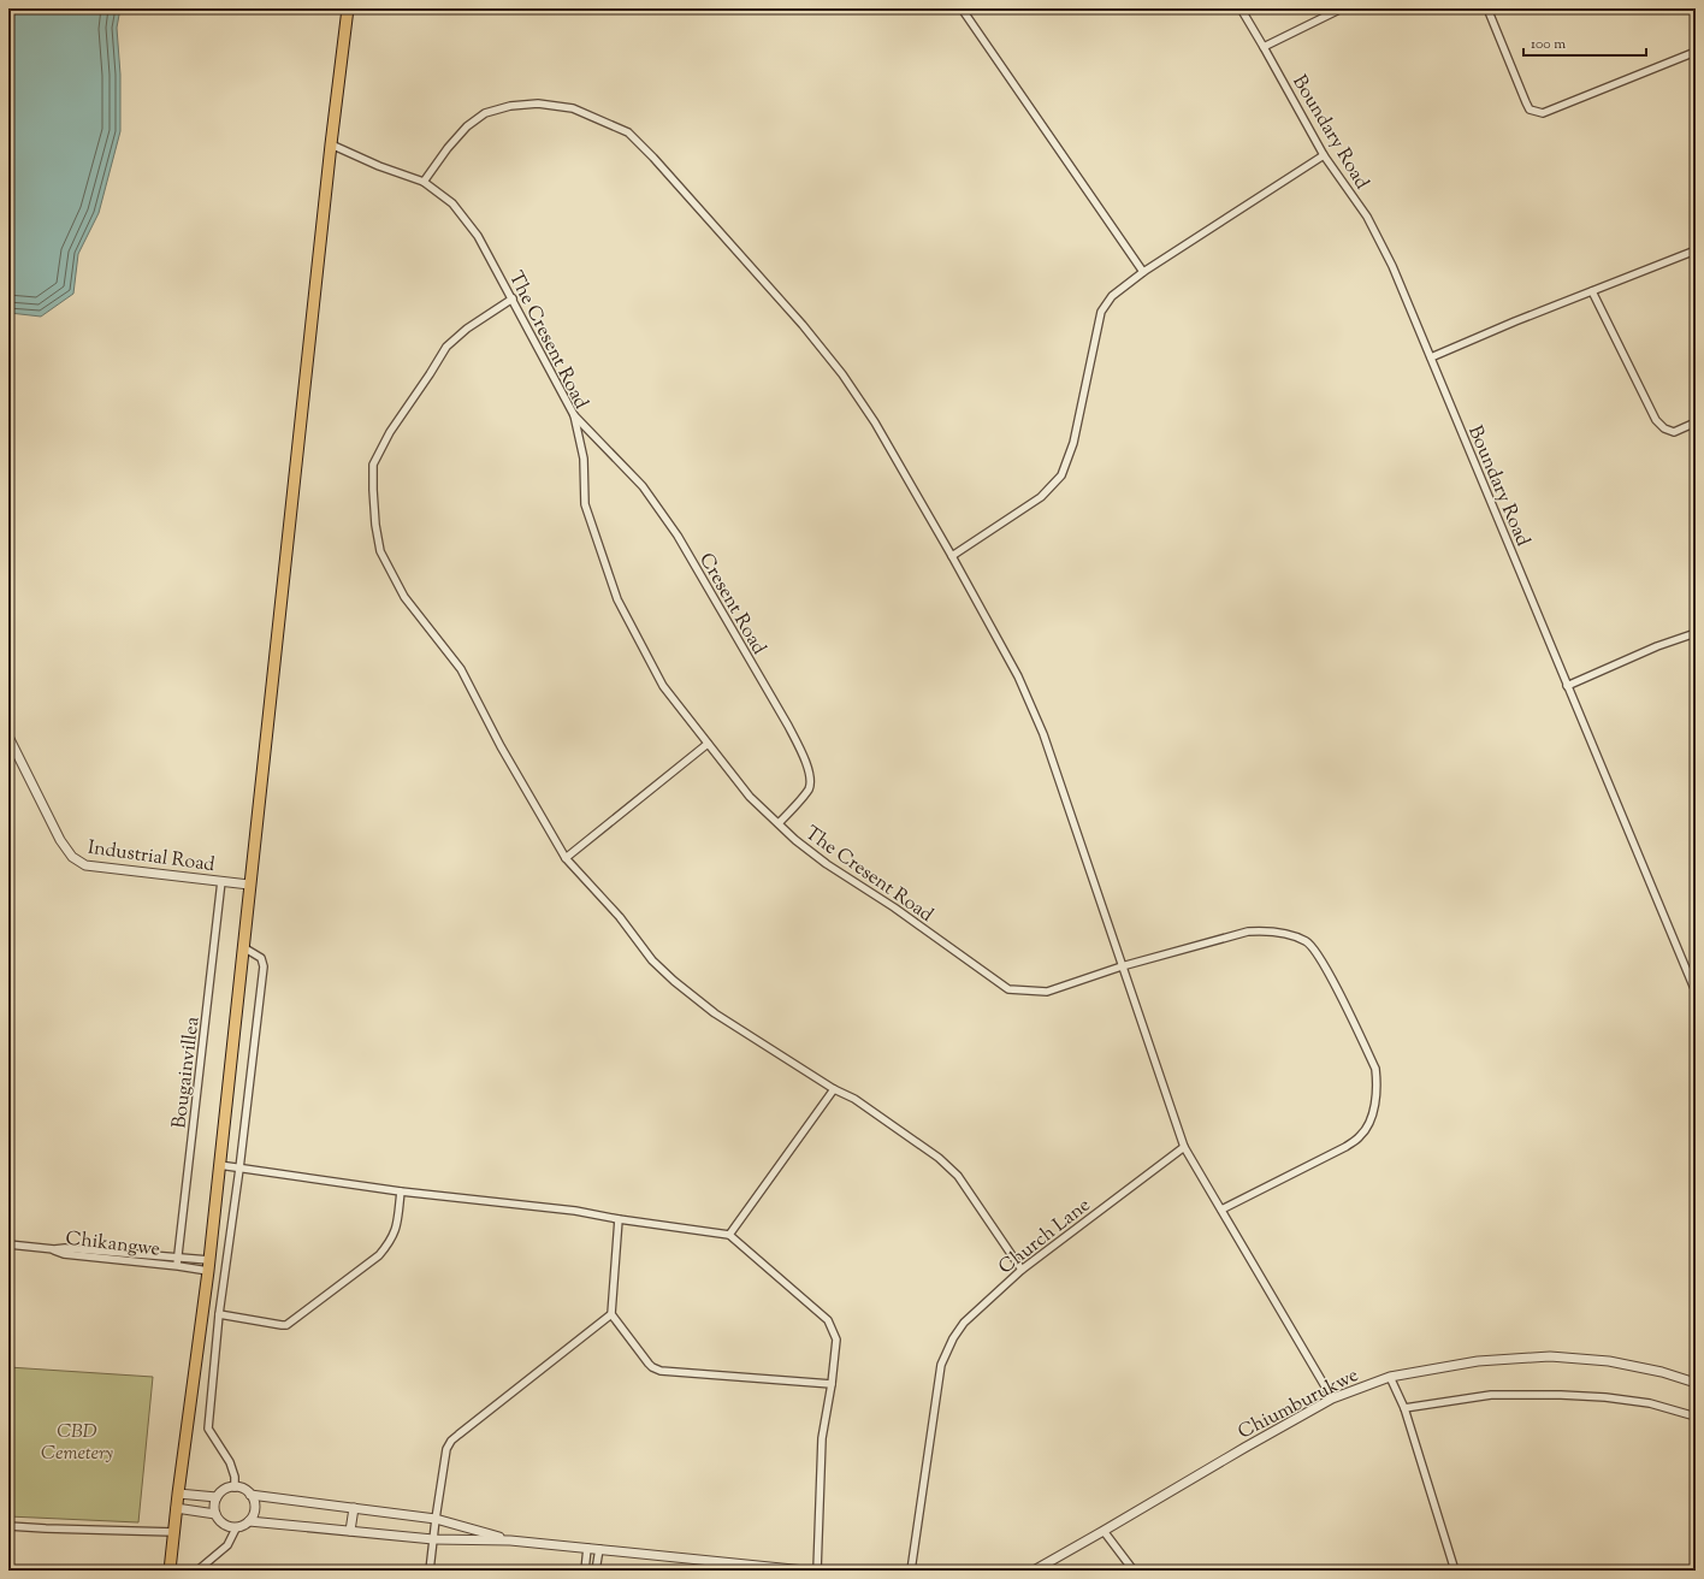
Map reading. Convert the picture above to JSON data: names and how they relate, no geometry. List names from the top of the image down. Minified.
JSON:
{"streets":{"street":["Boundary Road","The Cresent Road","Cresent Road","Industrial Road","Bougainvillea","Church Lane","Chikangwe","Chiumburukwe"]},"crossings":[["The Cresent Road","Cresent Road"],["Industrial Road","Bougainvillea"],["Bougainvillea","Chikangwe"]],"parks":["CBD Cemetery"],"scale_bar":"100 m"}
